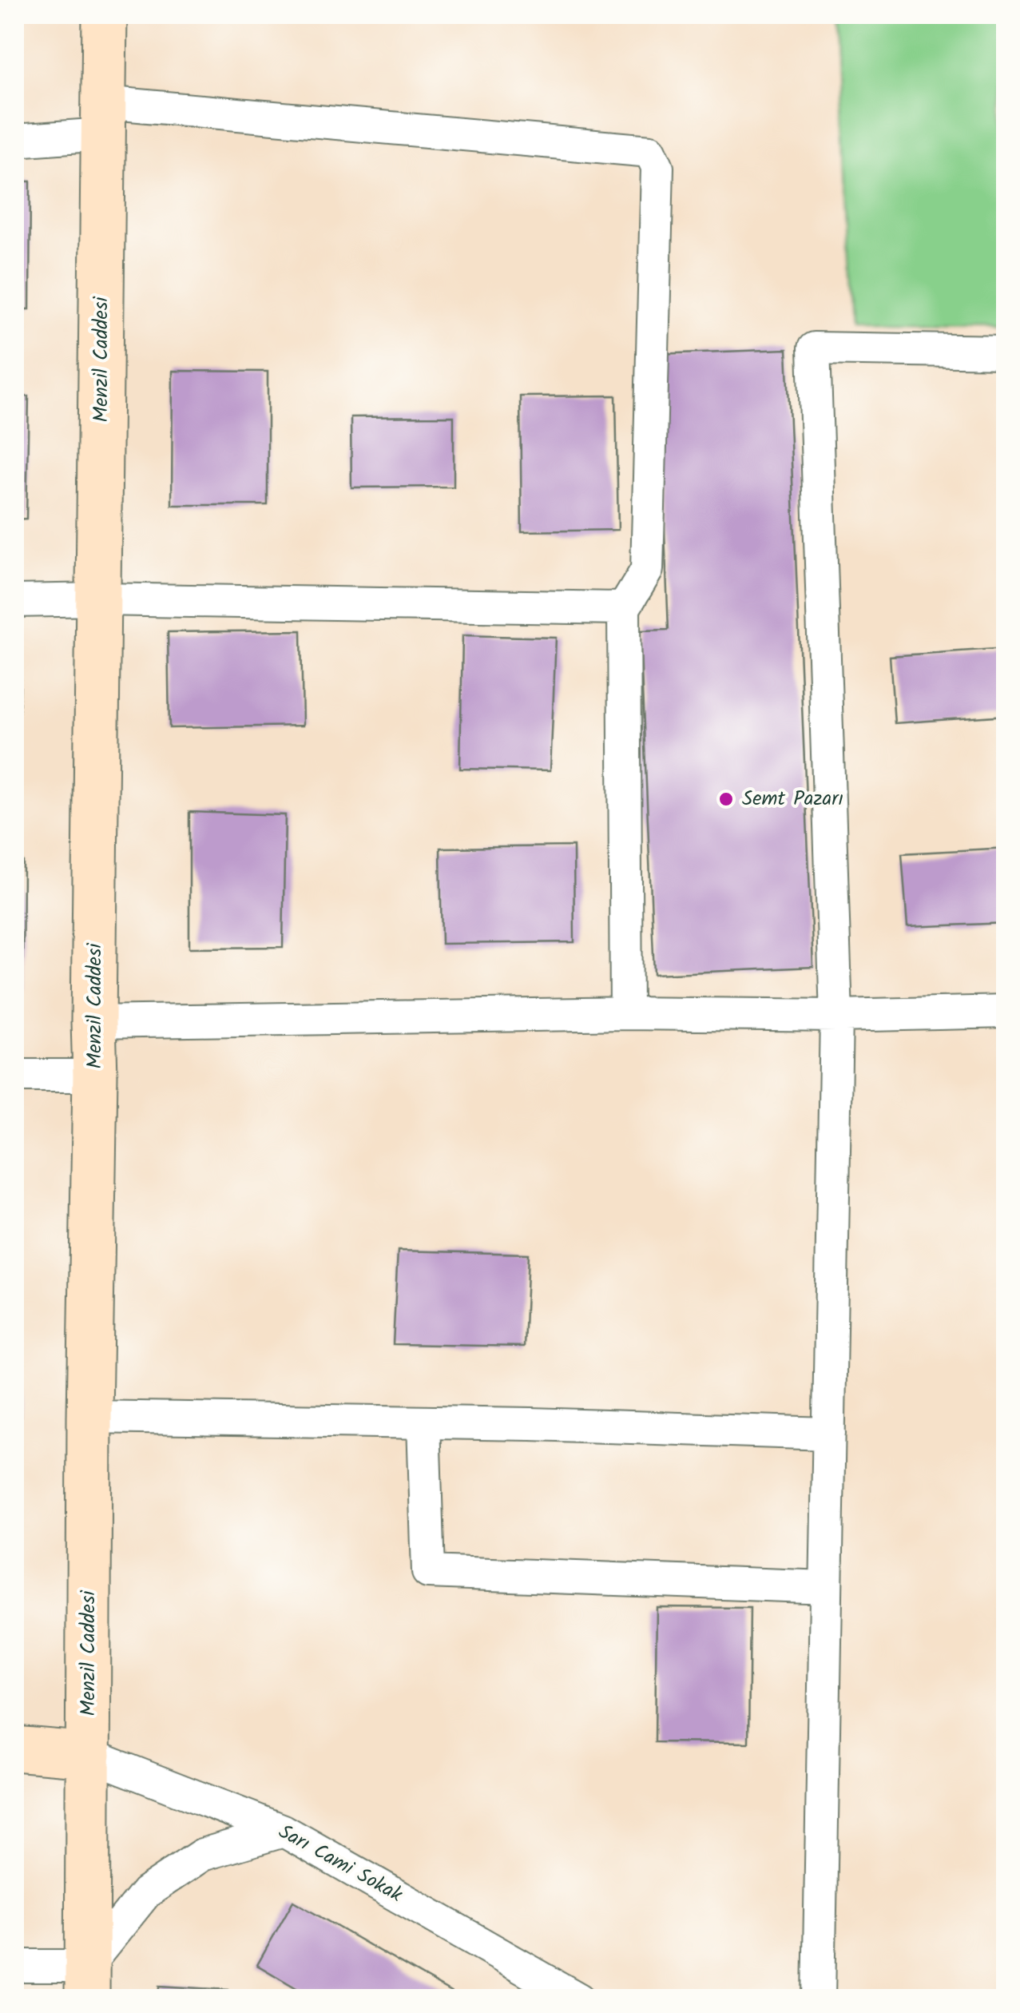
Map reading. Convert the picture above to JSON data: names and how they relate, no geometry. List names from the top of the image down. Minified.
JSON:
{"streets":{"street":["Menzil Caddesi","Sarı Cami Sokak"]},"crossings":[["Menzil Caddesi","Sarı Cami Sokak"]],"places":["Semt Pazarı"]}
